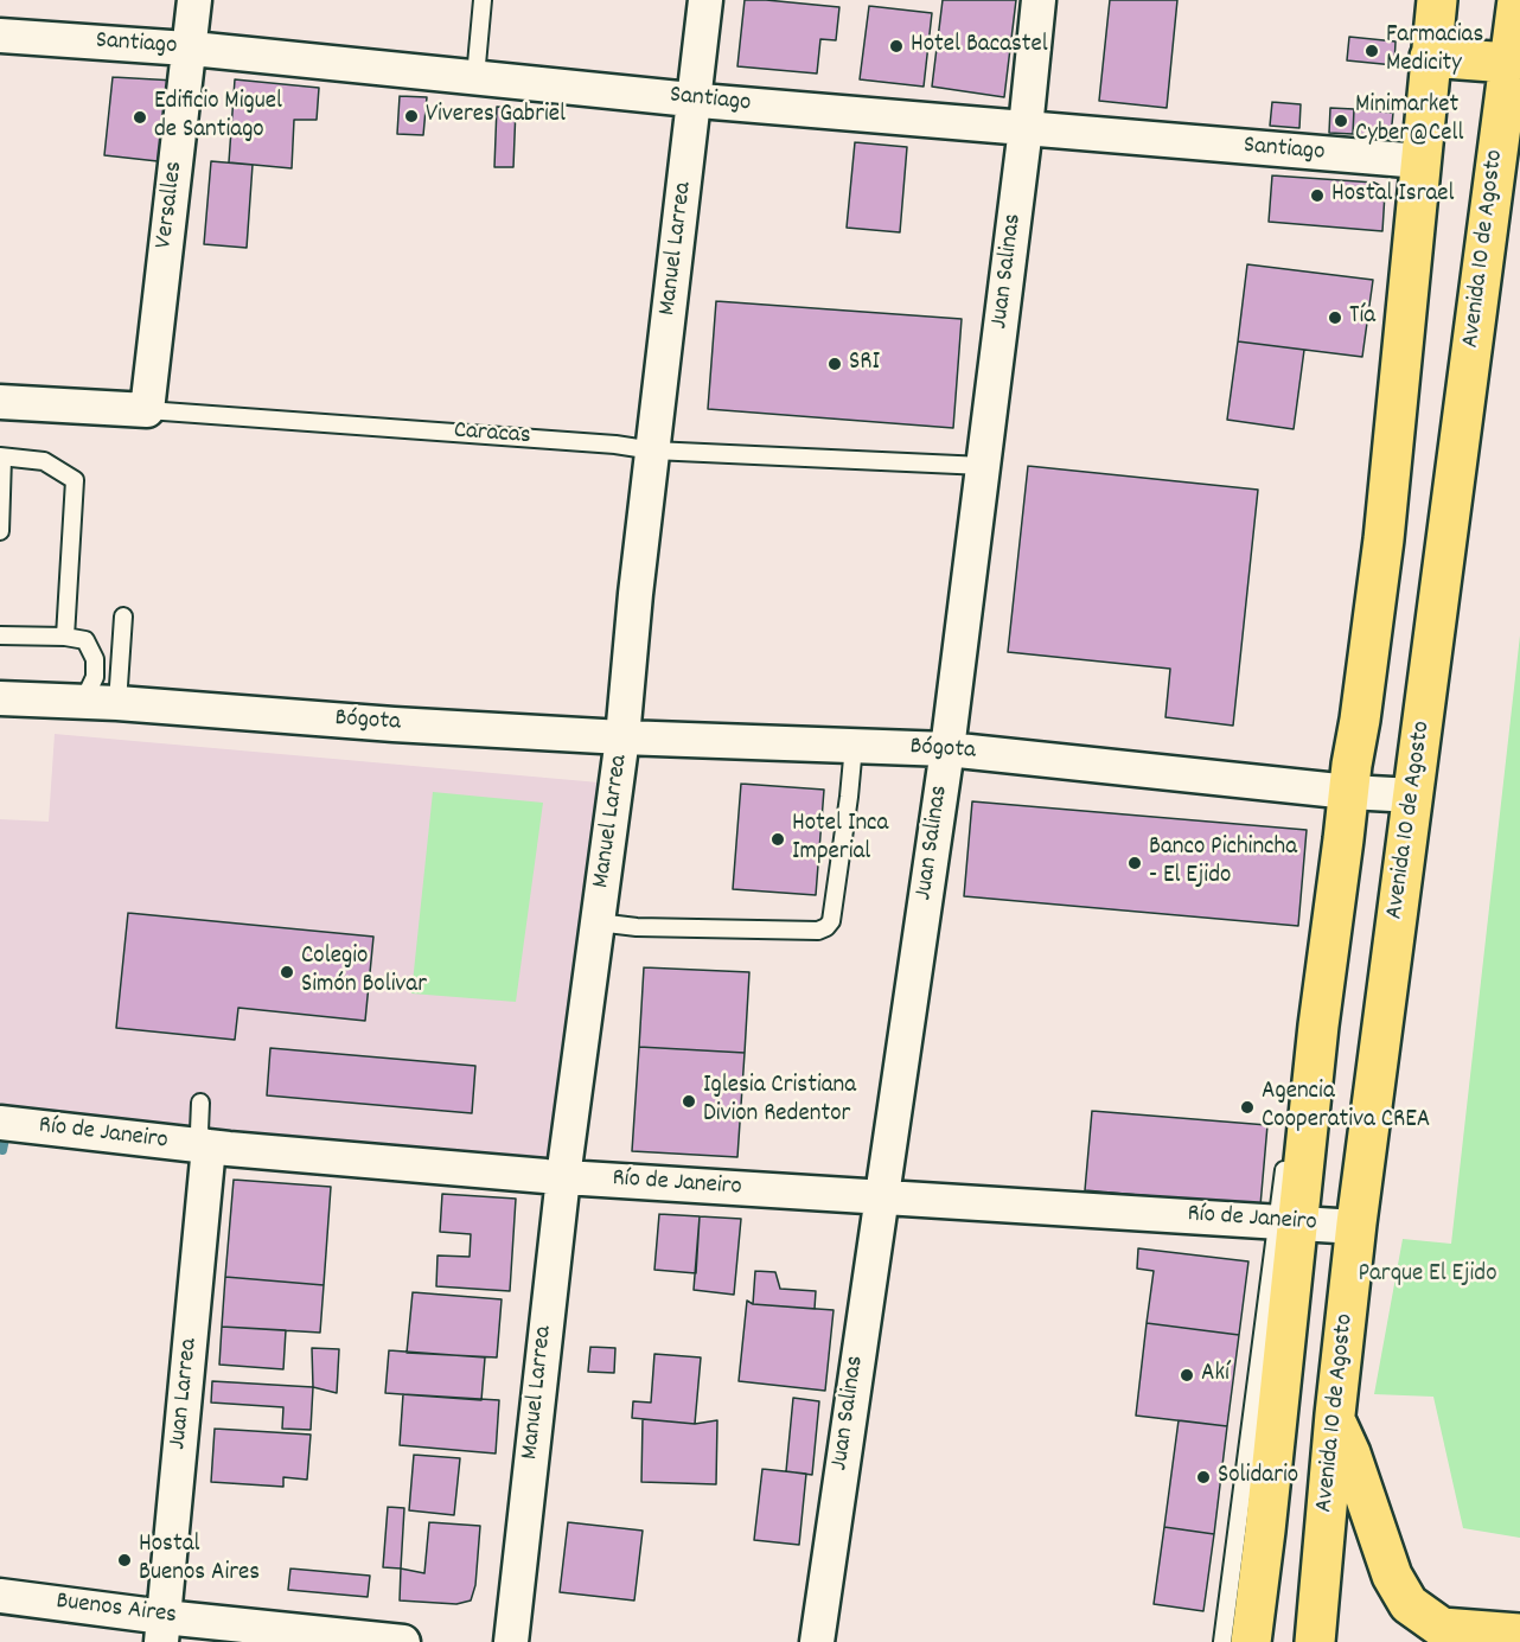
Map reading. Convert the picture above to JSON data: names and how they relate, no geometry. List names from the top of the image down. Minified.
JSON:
{"streets":{"main road":["Avenida 10 de Agosto"],"street":["Santiago","Versalles","Manuel Larrea","Juan Salinas","Caracas","Bógota","Río de Janeiro","Juan Larrea","Buenos Aires"]},"crossings":[["Santiago","Versalles"],["Santiago","Manuel Larrea"],["Santiago","Juan Salinas"],["Versalles","Caracas"],["Manuel Larrea","Caracas"],["Manuel Larrea","Bógota"],["Manuel Larrea","Río de Janeiro"],["Avenida 10 de Agosto","Bógota"],["Avenida 10 de Agosto","Río de Janeiro"],["Juan Salinas","Caracas"],["Juan Salinas","Bógota"],["Juan Salinas","Río de Janeiro"],["Río de Janeiro","Juan Larrea"],["Juan Larrea","Buenos Aires"]],"parks":["Parque El Ejido"],"places":["Hotel Bacastel","Farmacias Medicity","Viveres Gabriel","Edificio Miguel de Santiago","Minimarket Cyber@Cell","Hostal Israel","Tía","SRI","Hotel Inca Imperial","Banco Pichincha - El Ejido","Colegio Simón Bolivar","Iglesia Cristiana Divion Redentor","Agencia Cooperativa CREA","Akí","Solidario","Hostal Buenos Aires"]}
